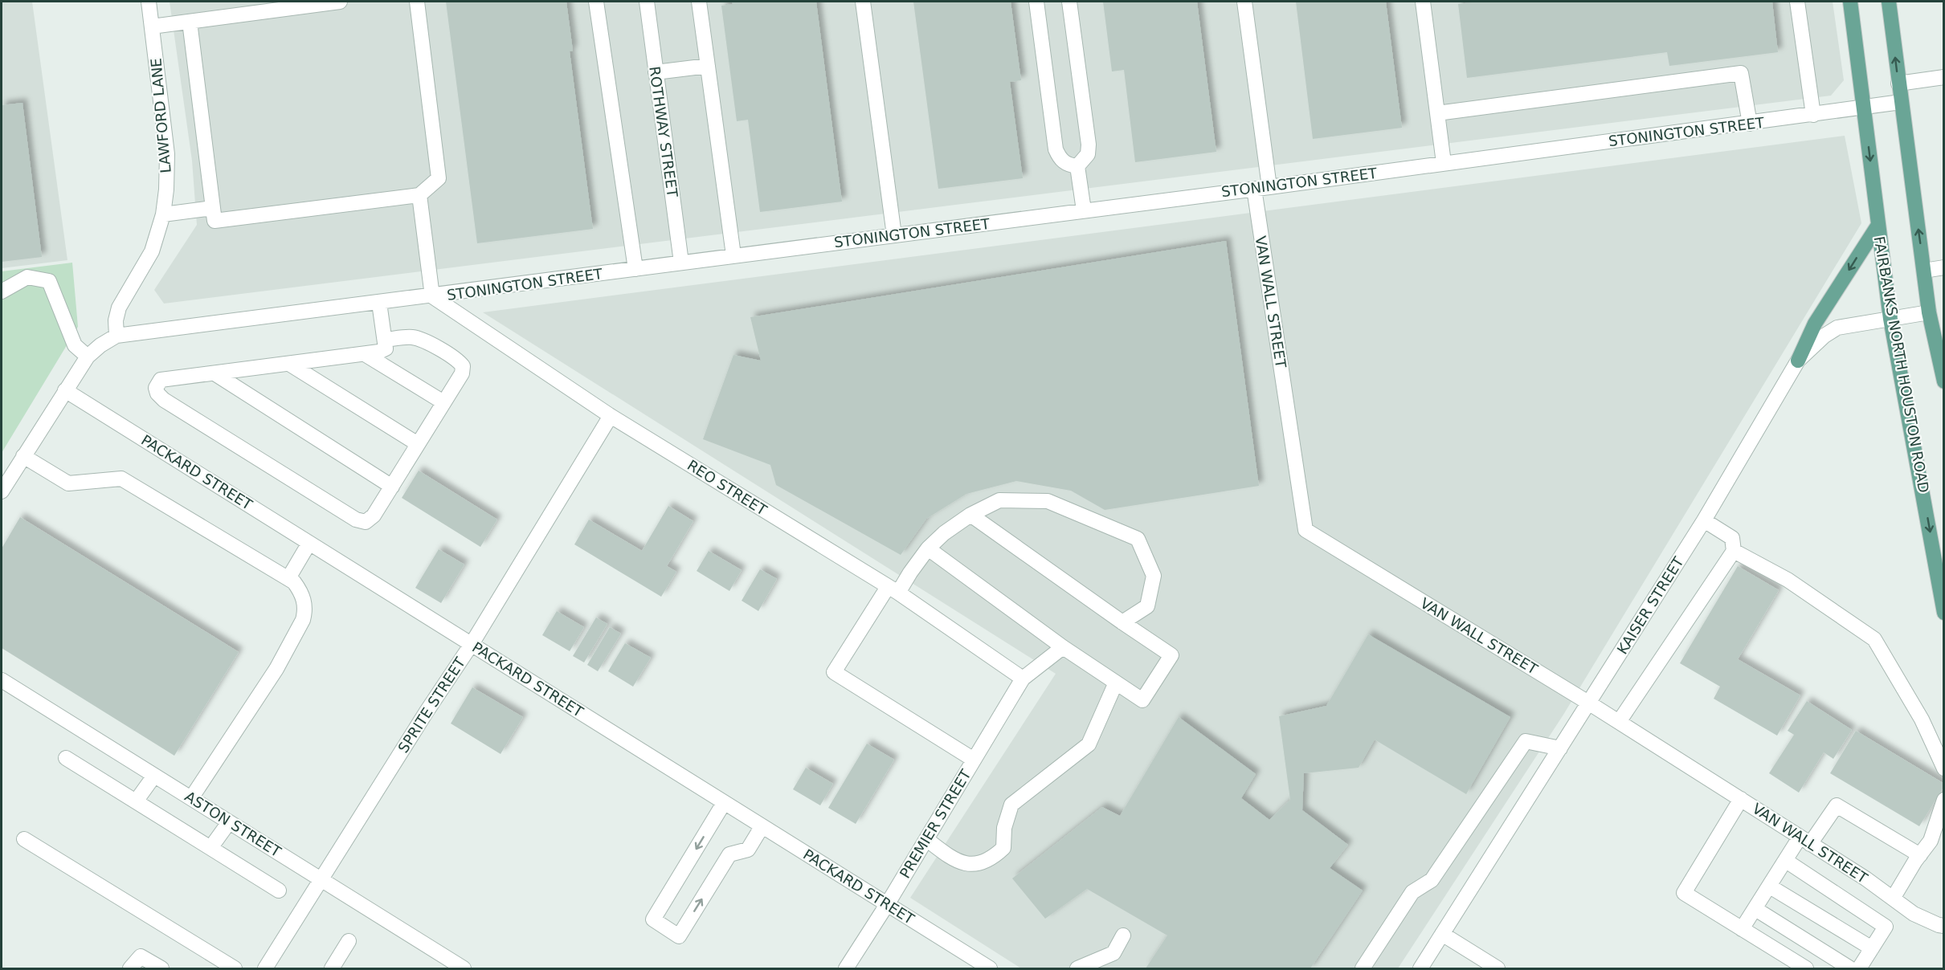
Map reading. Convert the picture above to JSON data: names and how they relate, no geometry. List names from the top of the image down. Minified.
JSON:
{"streets":{"main road":["FAIRBANKS NORTH HOUSTON ROAD"],"street":["LAWFORD LANE","ROTHWAY STREET","STONINGTON STREET","VAN WALL STREET","PACKARD STREET","REO STREET","KAISER STREET","SPRITE STREET","ASTON STREET","PREMIER STREET"]},"crossings":[["LAWFORD LANE","STONINGTON STREET"],["ROTHWAY STREET","STONINGTON STREET"],["STONINGTON STREET","VAN WALL STREET"],["STONINGTON STREET","FAIRBANKS NORTH HOUSTON ROAD"],["STONINGTON STREET","PACKARD STREET"],["STONINGTON STREET","REO STREET"],["VAN WALL STREET","KAISER STREET"],["FAIRBANKS NORTH HOUSTON ROAD","KAISER STREET"],["PACKARD STREET","SPRITE STREET"],["PACKARD STREET","PREMIER STREET"],["REO STREET","SPRITE STREET"],["REO STREET","PREMIER STREET"],["SPRITE STREET","ASTON STREET"]]}
